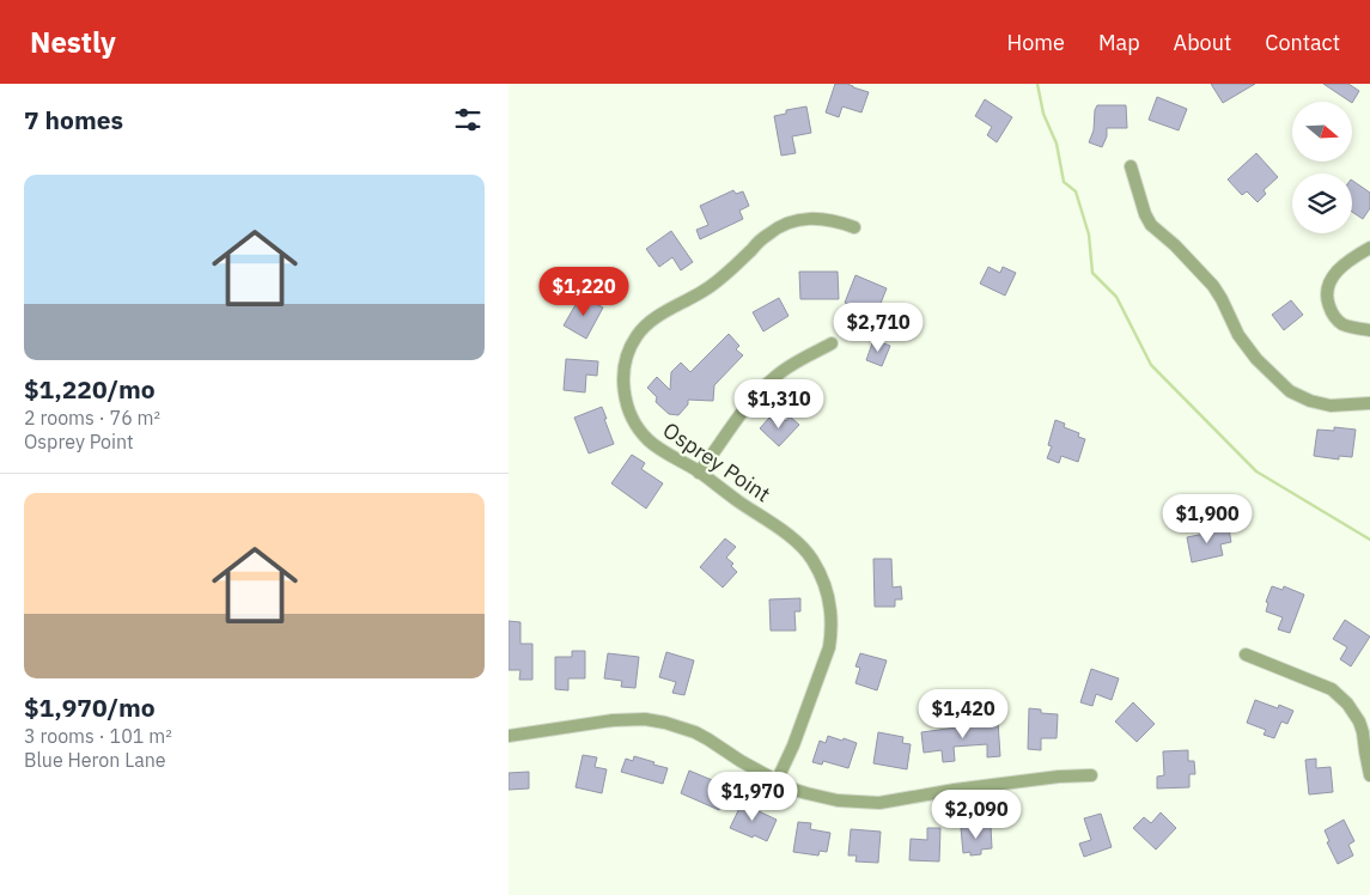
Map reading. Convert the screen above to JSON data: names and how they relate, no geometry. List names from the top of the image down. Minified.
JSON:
{"streets":{"street":["Osprey Point"]},"north":"right","page":{"header":"Nestly","nav":["Home","Map","About","Contact"],"heading":"7 homes","list":[{"name":"$1,220/mo","note":"2 rooms · 76 m² · Osprey Point"},{"name":"$1,970/mo","note":"3 rooms · 101 m² · Blue Heron Lane"}],"price":["$1,220","$2,710","$1,310","$1,900","$1,420","$1,970","$2,090"]}}
